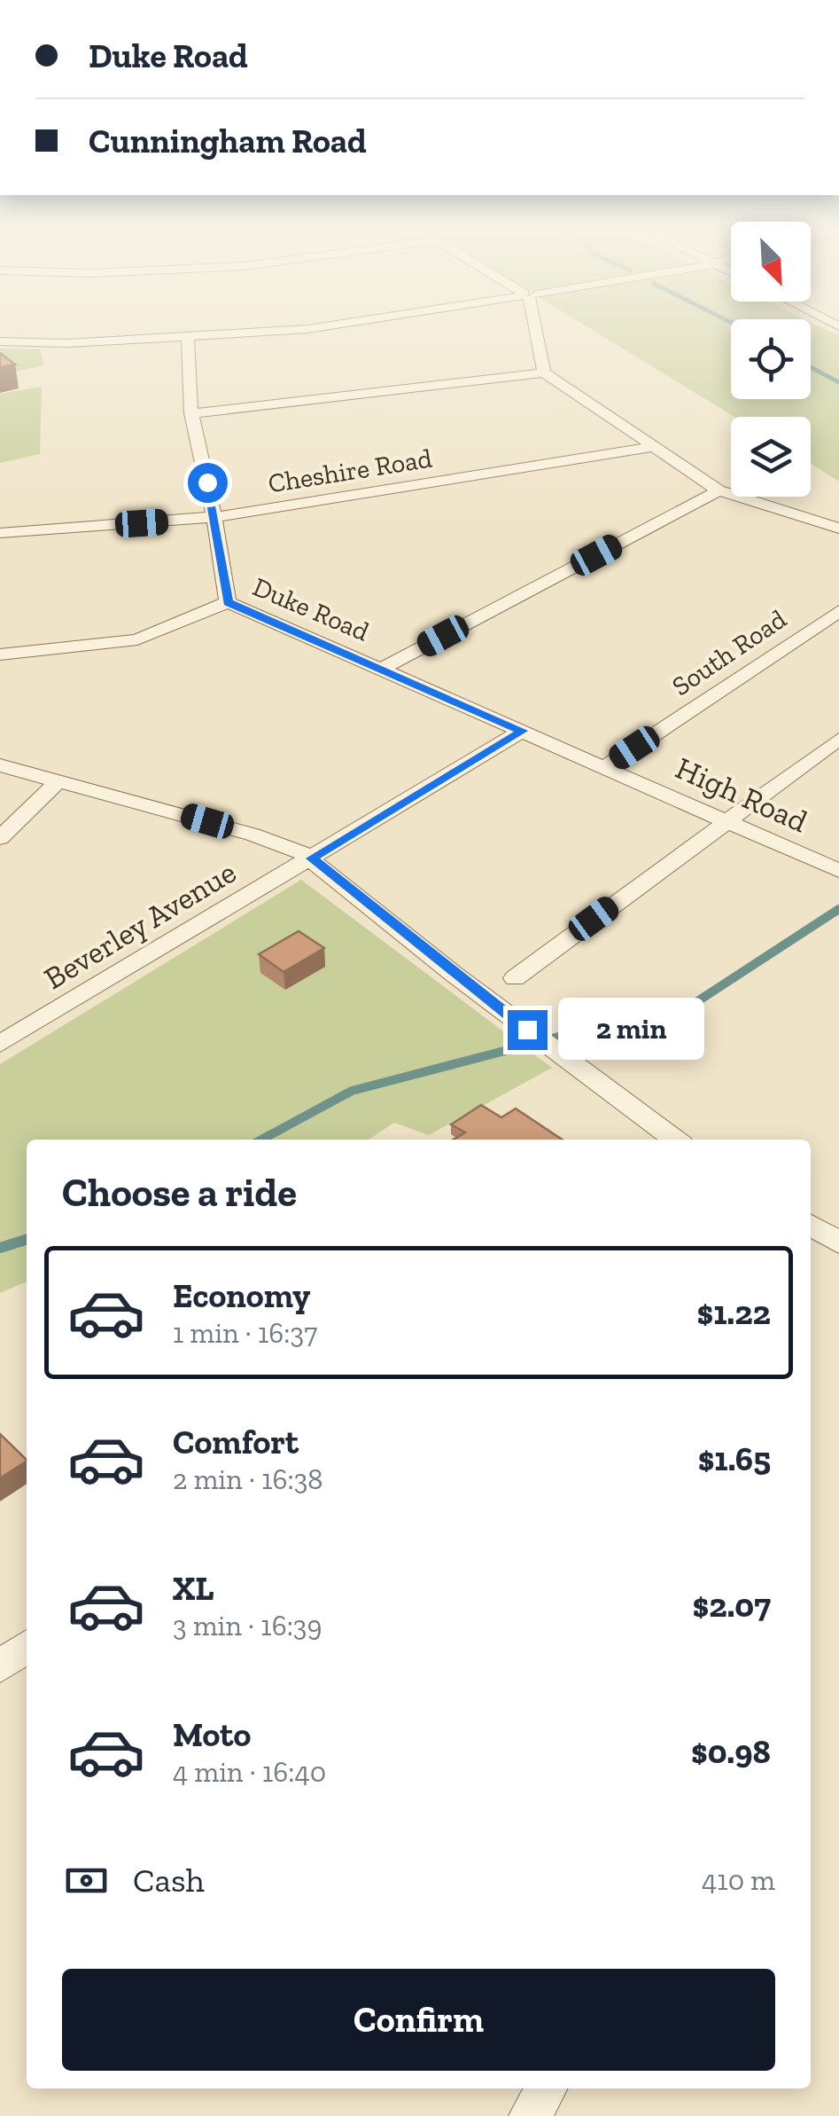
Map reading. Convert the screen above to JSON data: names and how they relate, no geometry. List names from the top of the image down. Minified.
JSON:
{"streets":{"street":["Cheshire Road","Duke Road","South Road","High Road","Beverley Avenue"]},"crossings":[["Cheshire Road","Duke Road"],["Duke Road","High Road"],["Duke Road","Beverley Avenue"],["South Road","High Road"],["High Road","Beverley Avenue"]],"north":"bottom right","page":{"banner":["Duke Road","Cunningham Road"],"bubble":"2 min","heading":"Choose a ride","list":[{"name":"Economy","note":"1 min · 16:37","value":"$1.22"},{"name":"Comfort","note":"2 min · 16:38","value":"$1.65"},{"name":"XL","note":"3 min · 16:39","value":"$2.07"},{"name":"Moto","note":"4 min · 16:40","value":"$0.98"}],"pay":["Cash","410 m"],"buttons":"Confirm"}}
